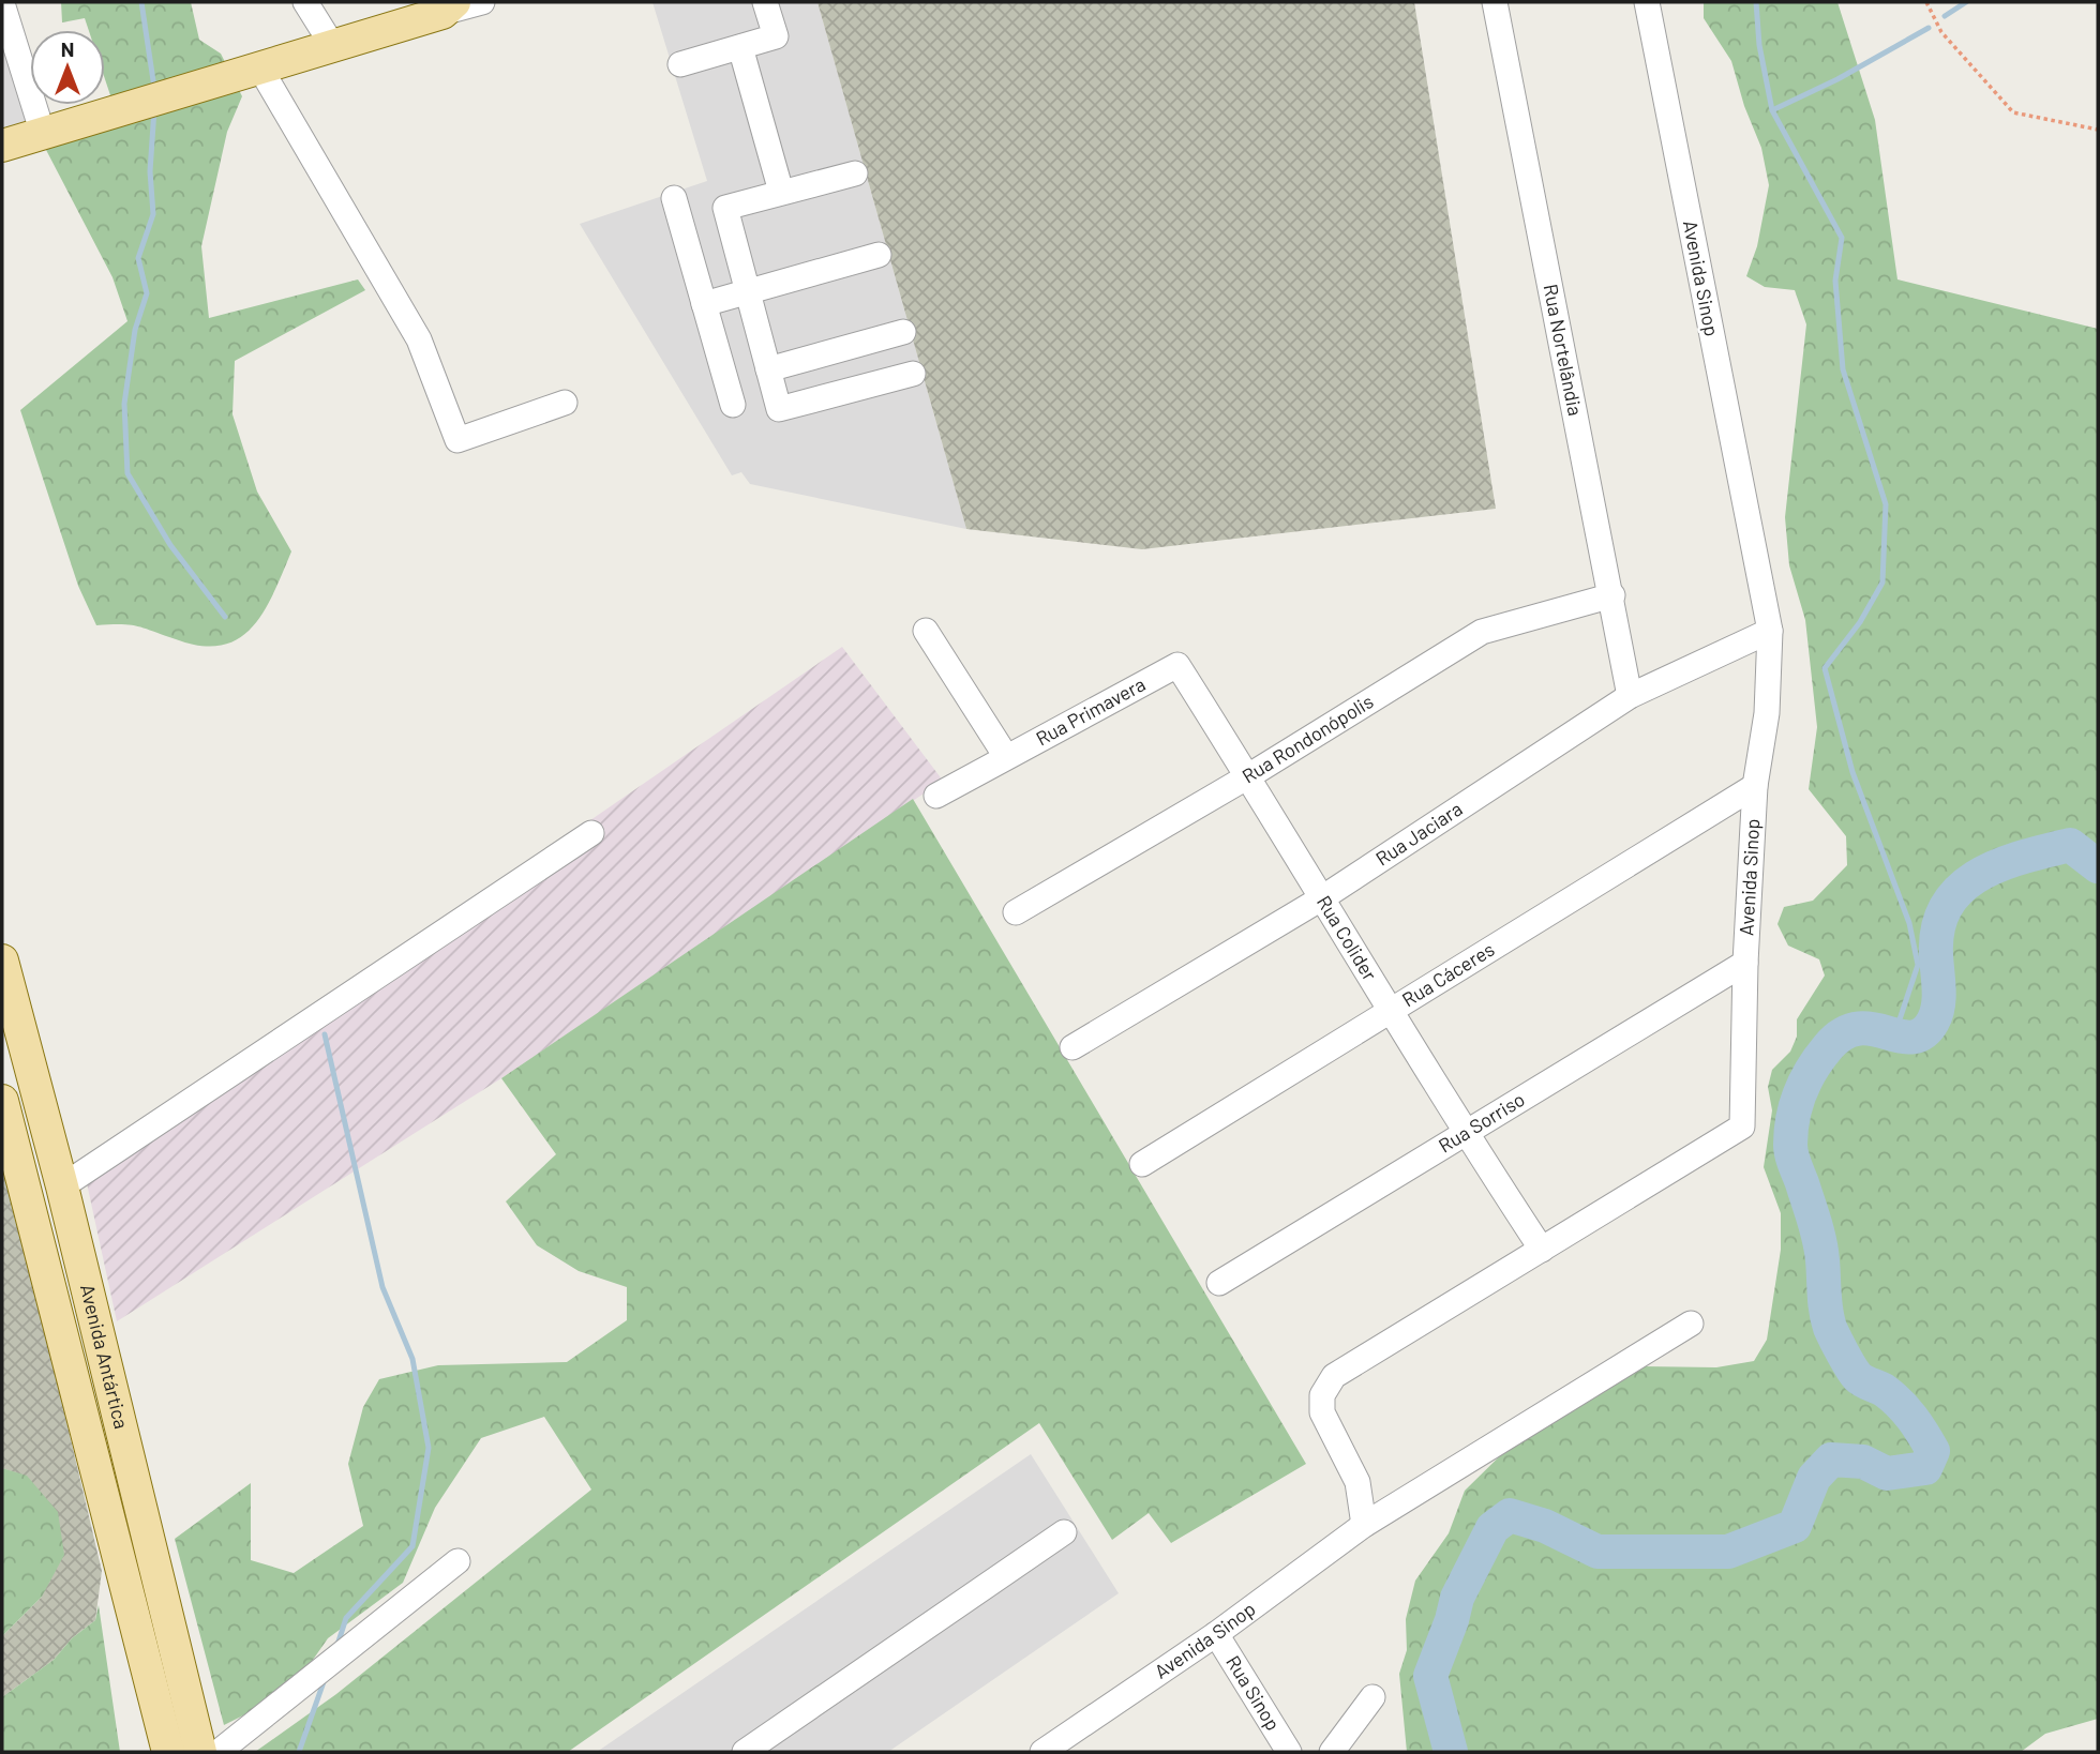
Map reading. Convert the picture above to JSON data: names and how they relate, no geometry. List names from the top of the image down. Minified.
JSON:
{"streets":{"main road":["Avenida Antártica"],"street":["Avenida Sinop","Rua Nortelândia","Rua Primavera","Rua Rondonópolis","Rua Jaciara","Rua Colider","Rua Cáceres","Rua Sorriso","Rua Sinop"]},"crossings":[["Avenida Sinop","Rua Jaciara"],["Avenida Sinop","Rua Colider"],["Avenida Sinop","Rua Cáceres"],["Avenida Sinop","Rua Sorriso"],["Avenida Sinop","Rua Sinop"],["Rua Nortelândia","Rua Rondonópolis"],["Rua Nortelândia","Rua Jaciara"],["Rua Primavera","Rua Colider"],["Rua Rondonópolis","Rua Colider"],["Rua Jaciara","Rua Colider"],["Rua Colider","Rua Cáceres"],["Rua Colider","Rua Sorriso"]],"north":"top"}
